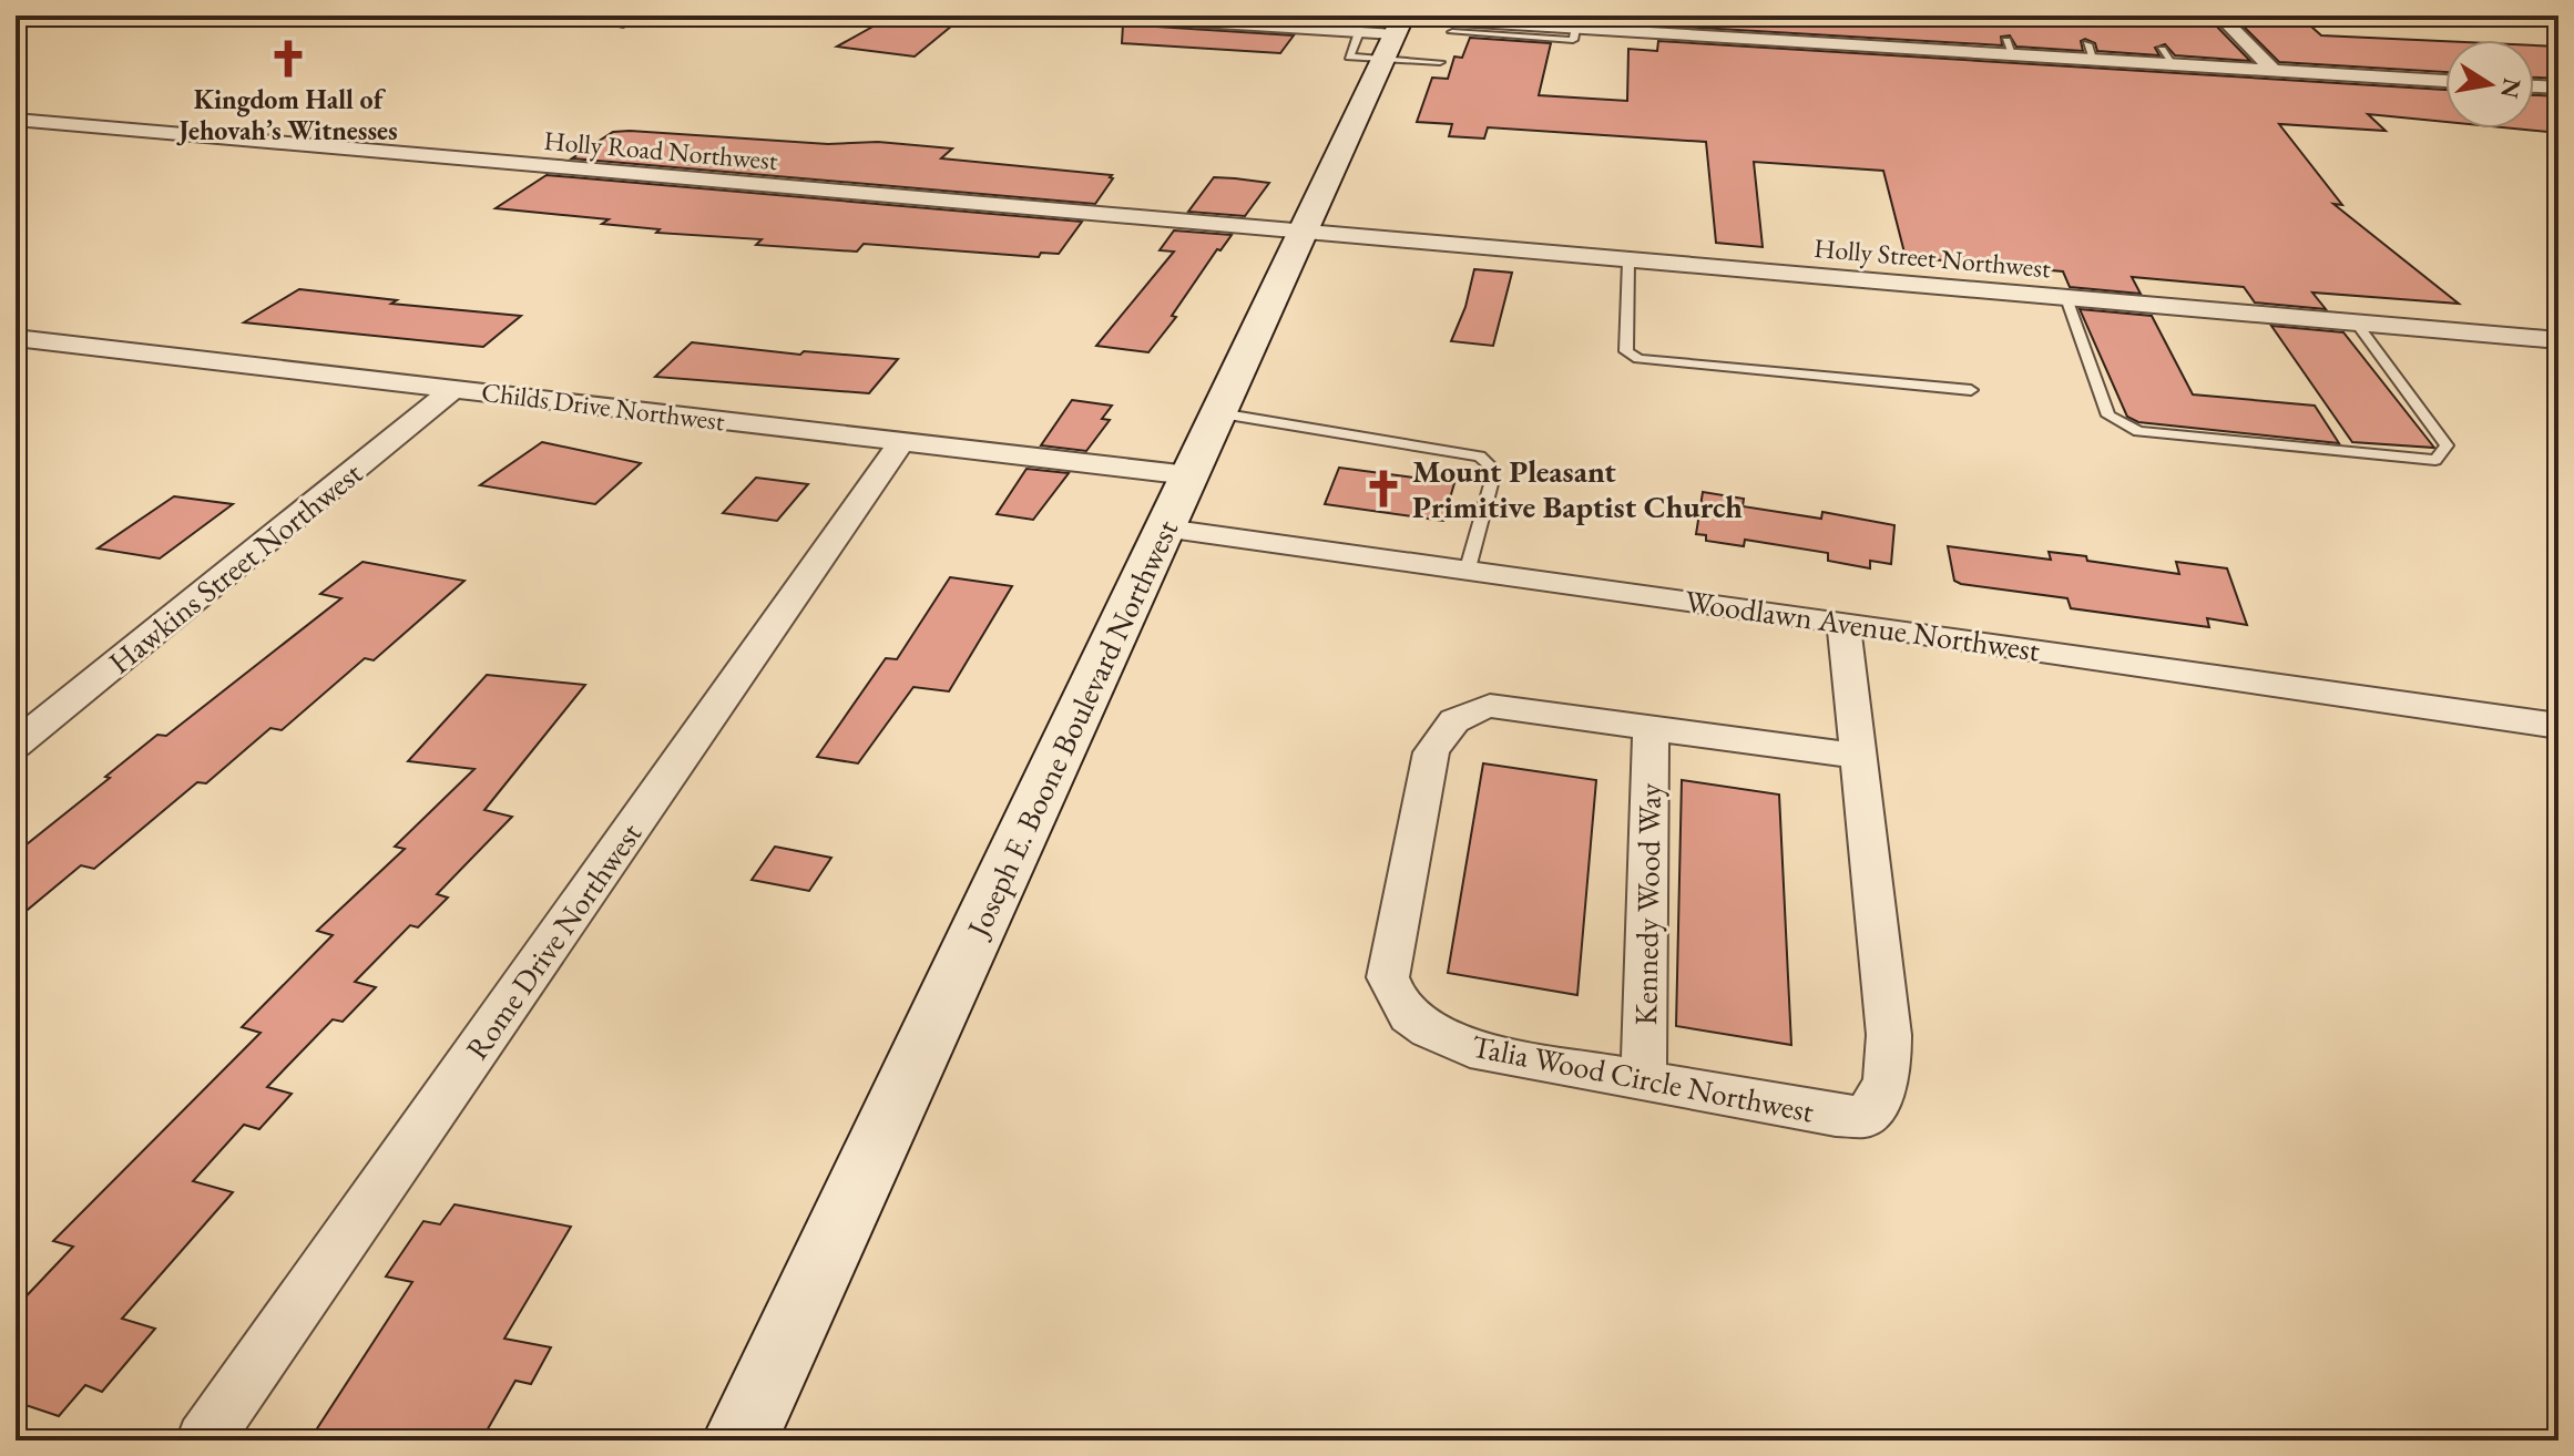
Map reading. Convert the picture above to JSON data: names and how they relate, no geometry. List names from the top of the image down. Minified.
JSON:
{"streets":{"main road":["Joseph E. Boone Boulevard Northwest"],"street":["Holly Road Northwest","Holly Street Northwest","Childs Drive Northwest","Hawkins Street Northwest","Woodlawn Avenue Northwest","Kennedy Wood Way","Rome Drive Northwest","Talia Wood Circle Northwest"]},"crossings":[["Holly Road Northwest","Holly Street Northwest"],["Holly Road Northwest","Joseph E. Boone Boulevard Northwest"],["Holly Street Northwest","Joseph E. Boone Boulevard Northwest"],["Childs Drive Northwest","Hawkins Street Northwest"],["Childs Drive Northwest","Joseph E. Boone Boulevard Northwest"],["Childs Drive Northwest","Rome Drive Northwest"],["Woodlawn Avenue Northwest","Joseph E. Boone Boulevard Northwest"],["Woodlawn Avenue Northwest","Talia Wood Circle Northwest"],["Kennedy Wood Way","Talia Wood Circle Northwest"]],"places":{"church":["Kingdom Hall of Jehovah’s Witnesses","Mount Pleasant Primitive Baptist Church"]},"north":"right"}
